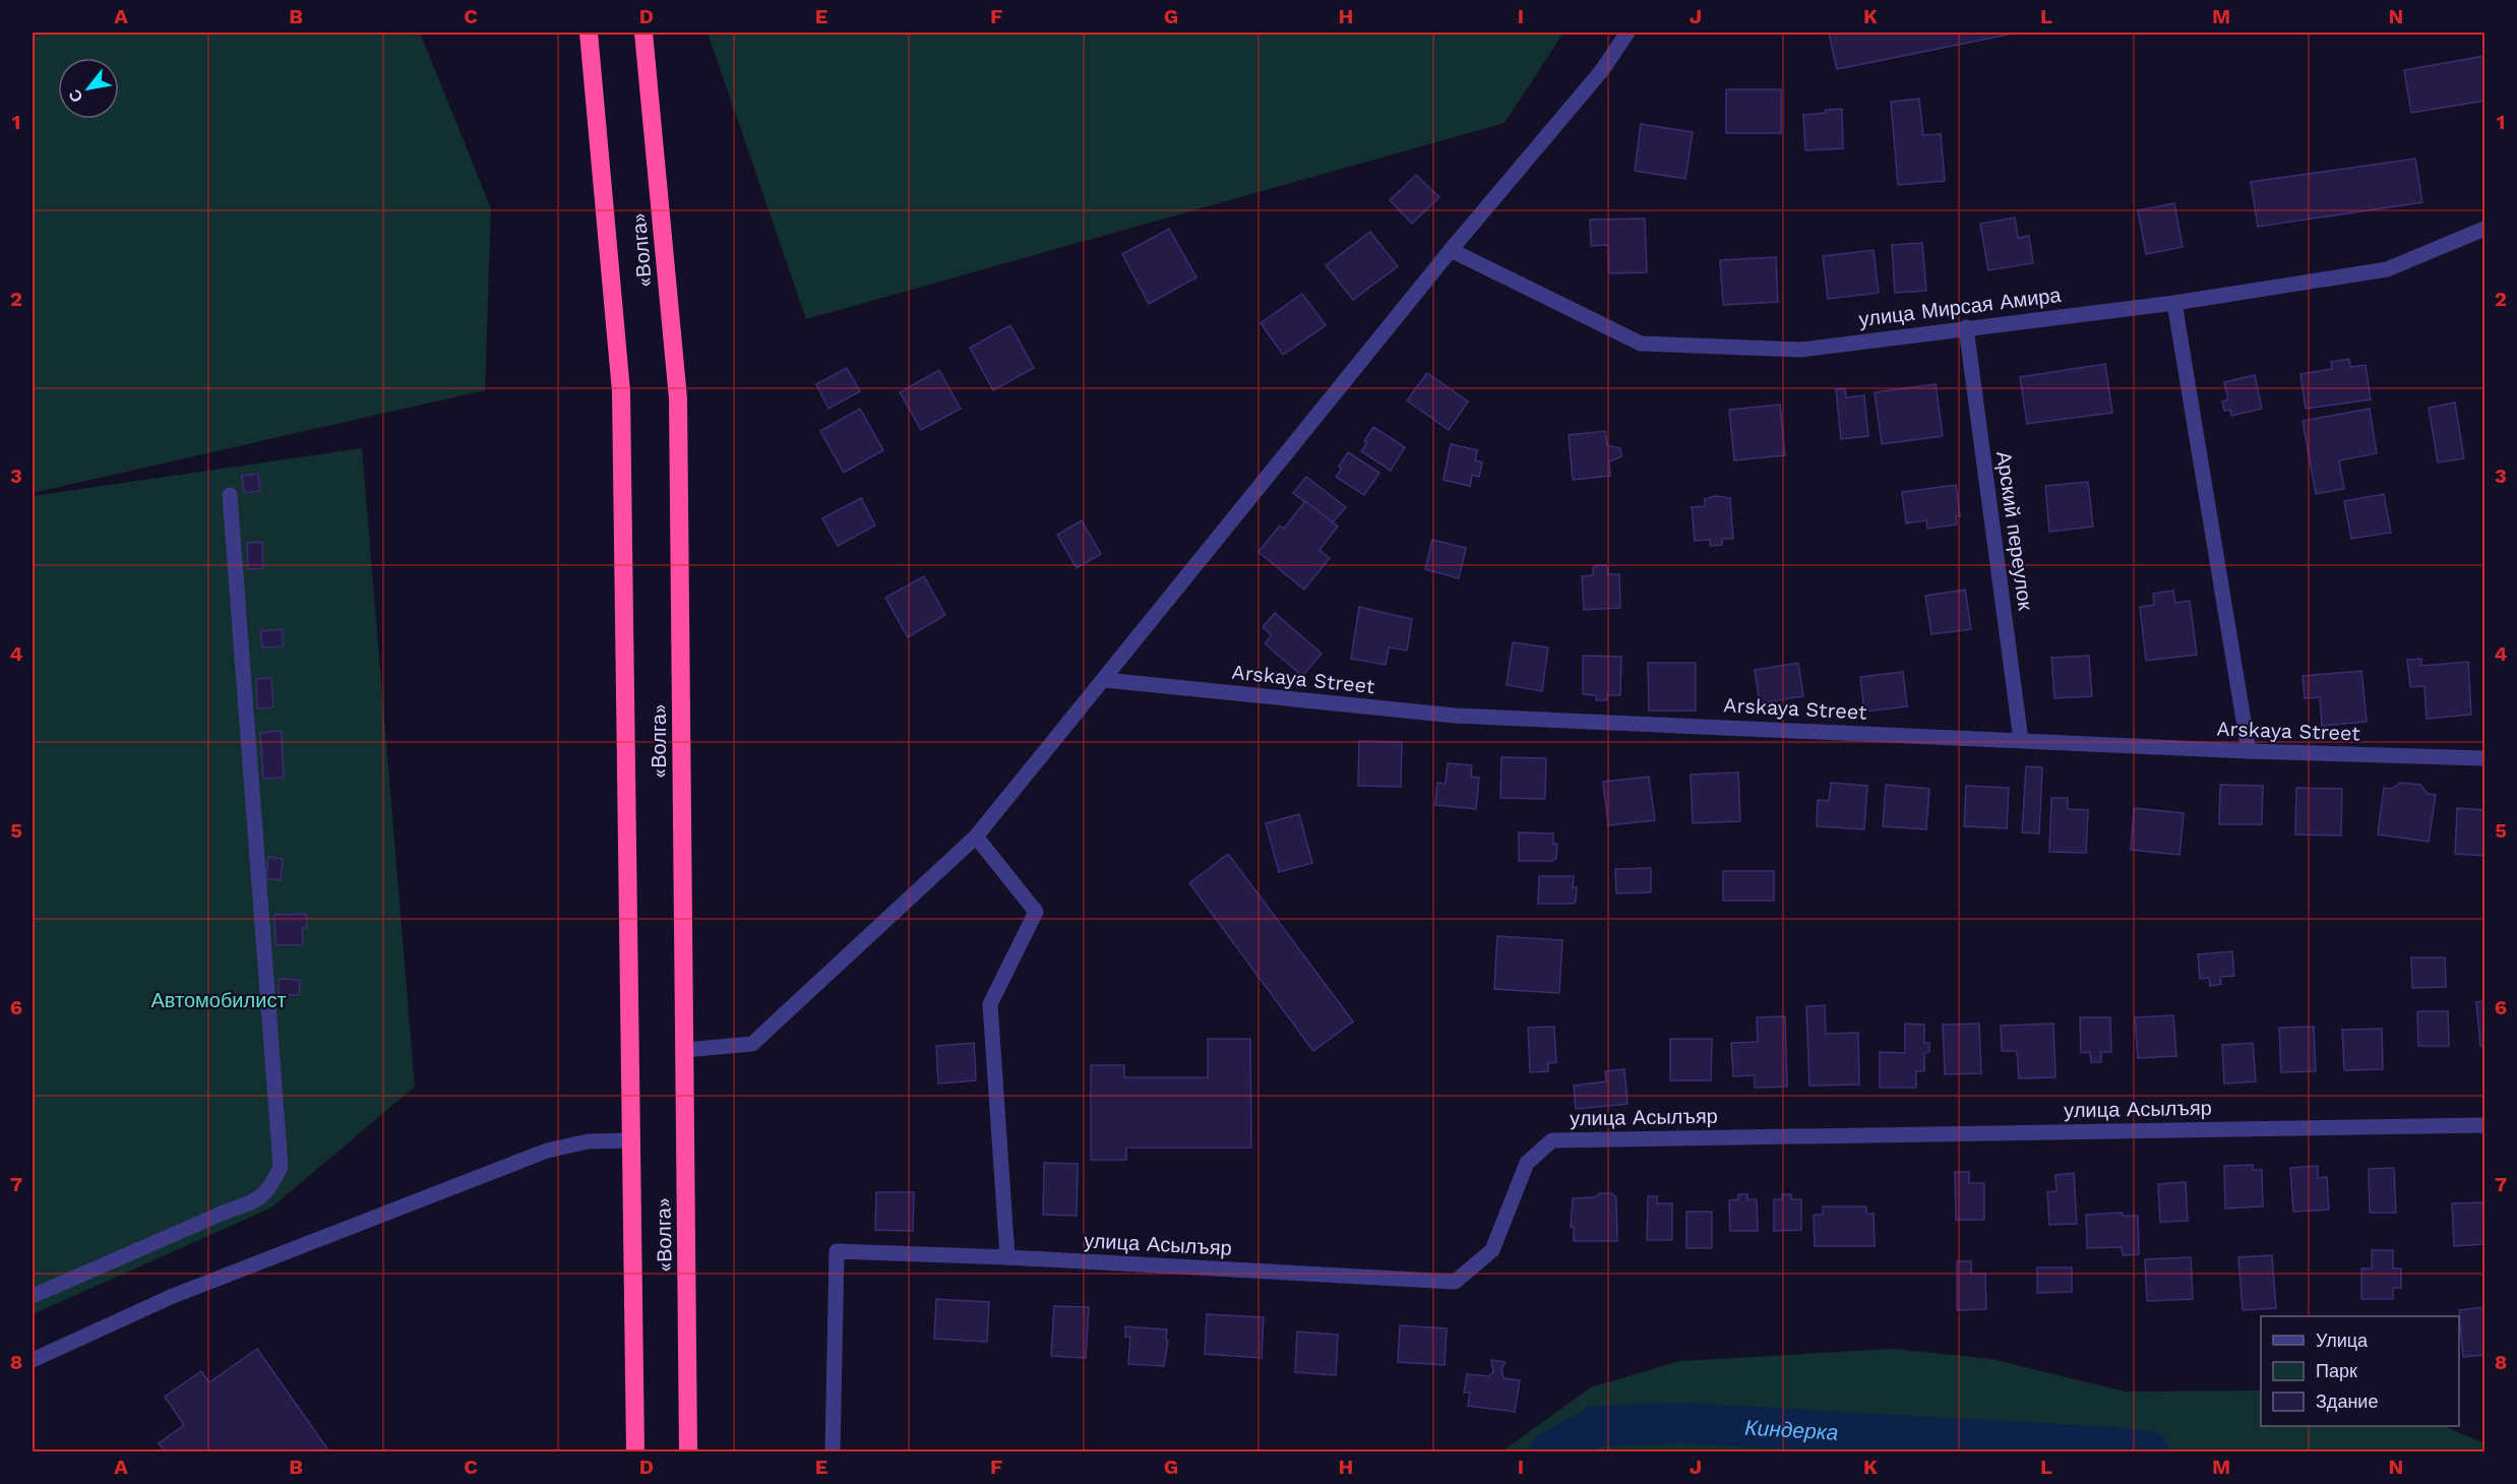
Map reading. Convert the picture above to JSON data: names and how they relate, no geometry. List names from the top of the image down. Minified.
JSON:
{"streets":{"highway":["«Волга»"],"street":["улица Мирсая Амира","Арский переулок","Arskaya Street","улица Асылъяр"]},"crossings":[["улица Мирсая Амира","Арский переулок"],["Арский переулок","Arskaya Street"]],"water":["Киндерка"],"parks":["Автомобилист"],"legend":["Улица","Парк","Здание"],"north":"bottom left","grid":{"columns":["A","B","C","D","E","F","G","H","I","J","K","L","M","N"],"rows":["1","2","3","4","5","6","7","8"]}}
